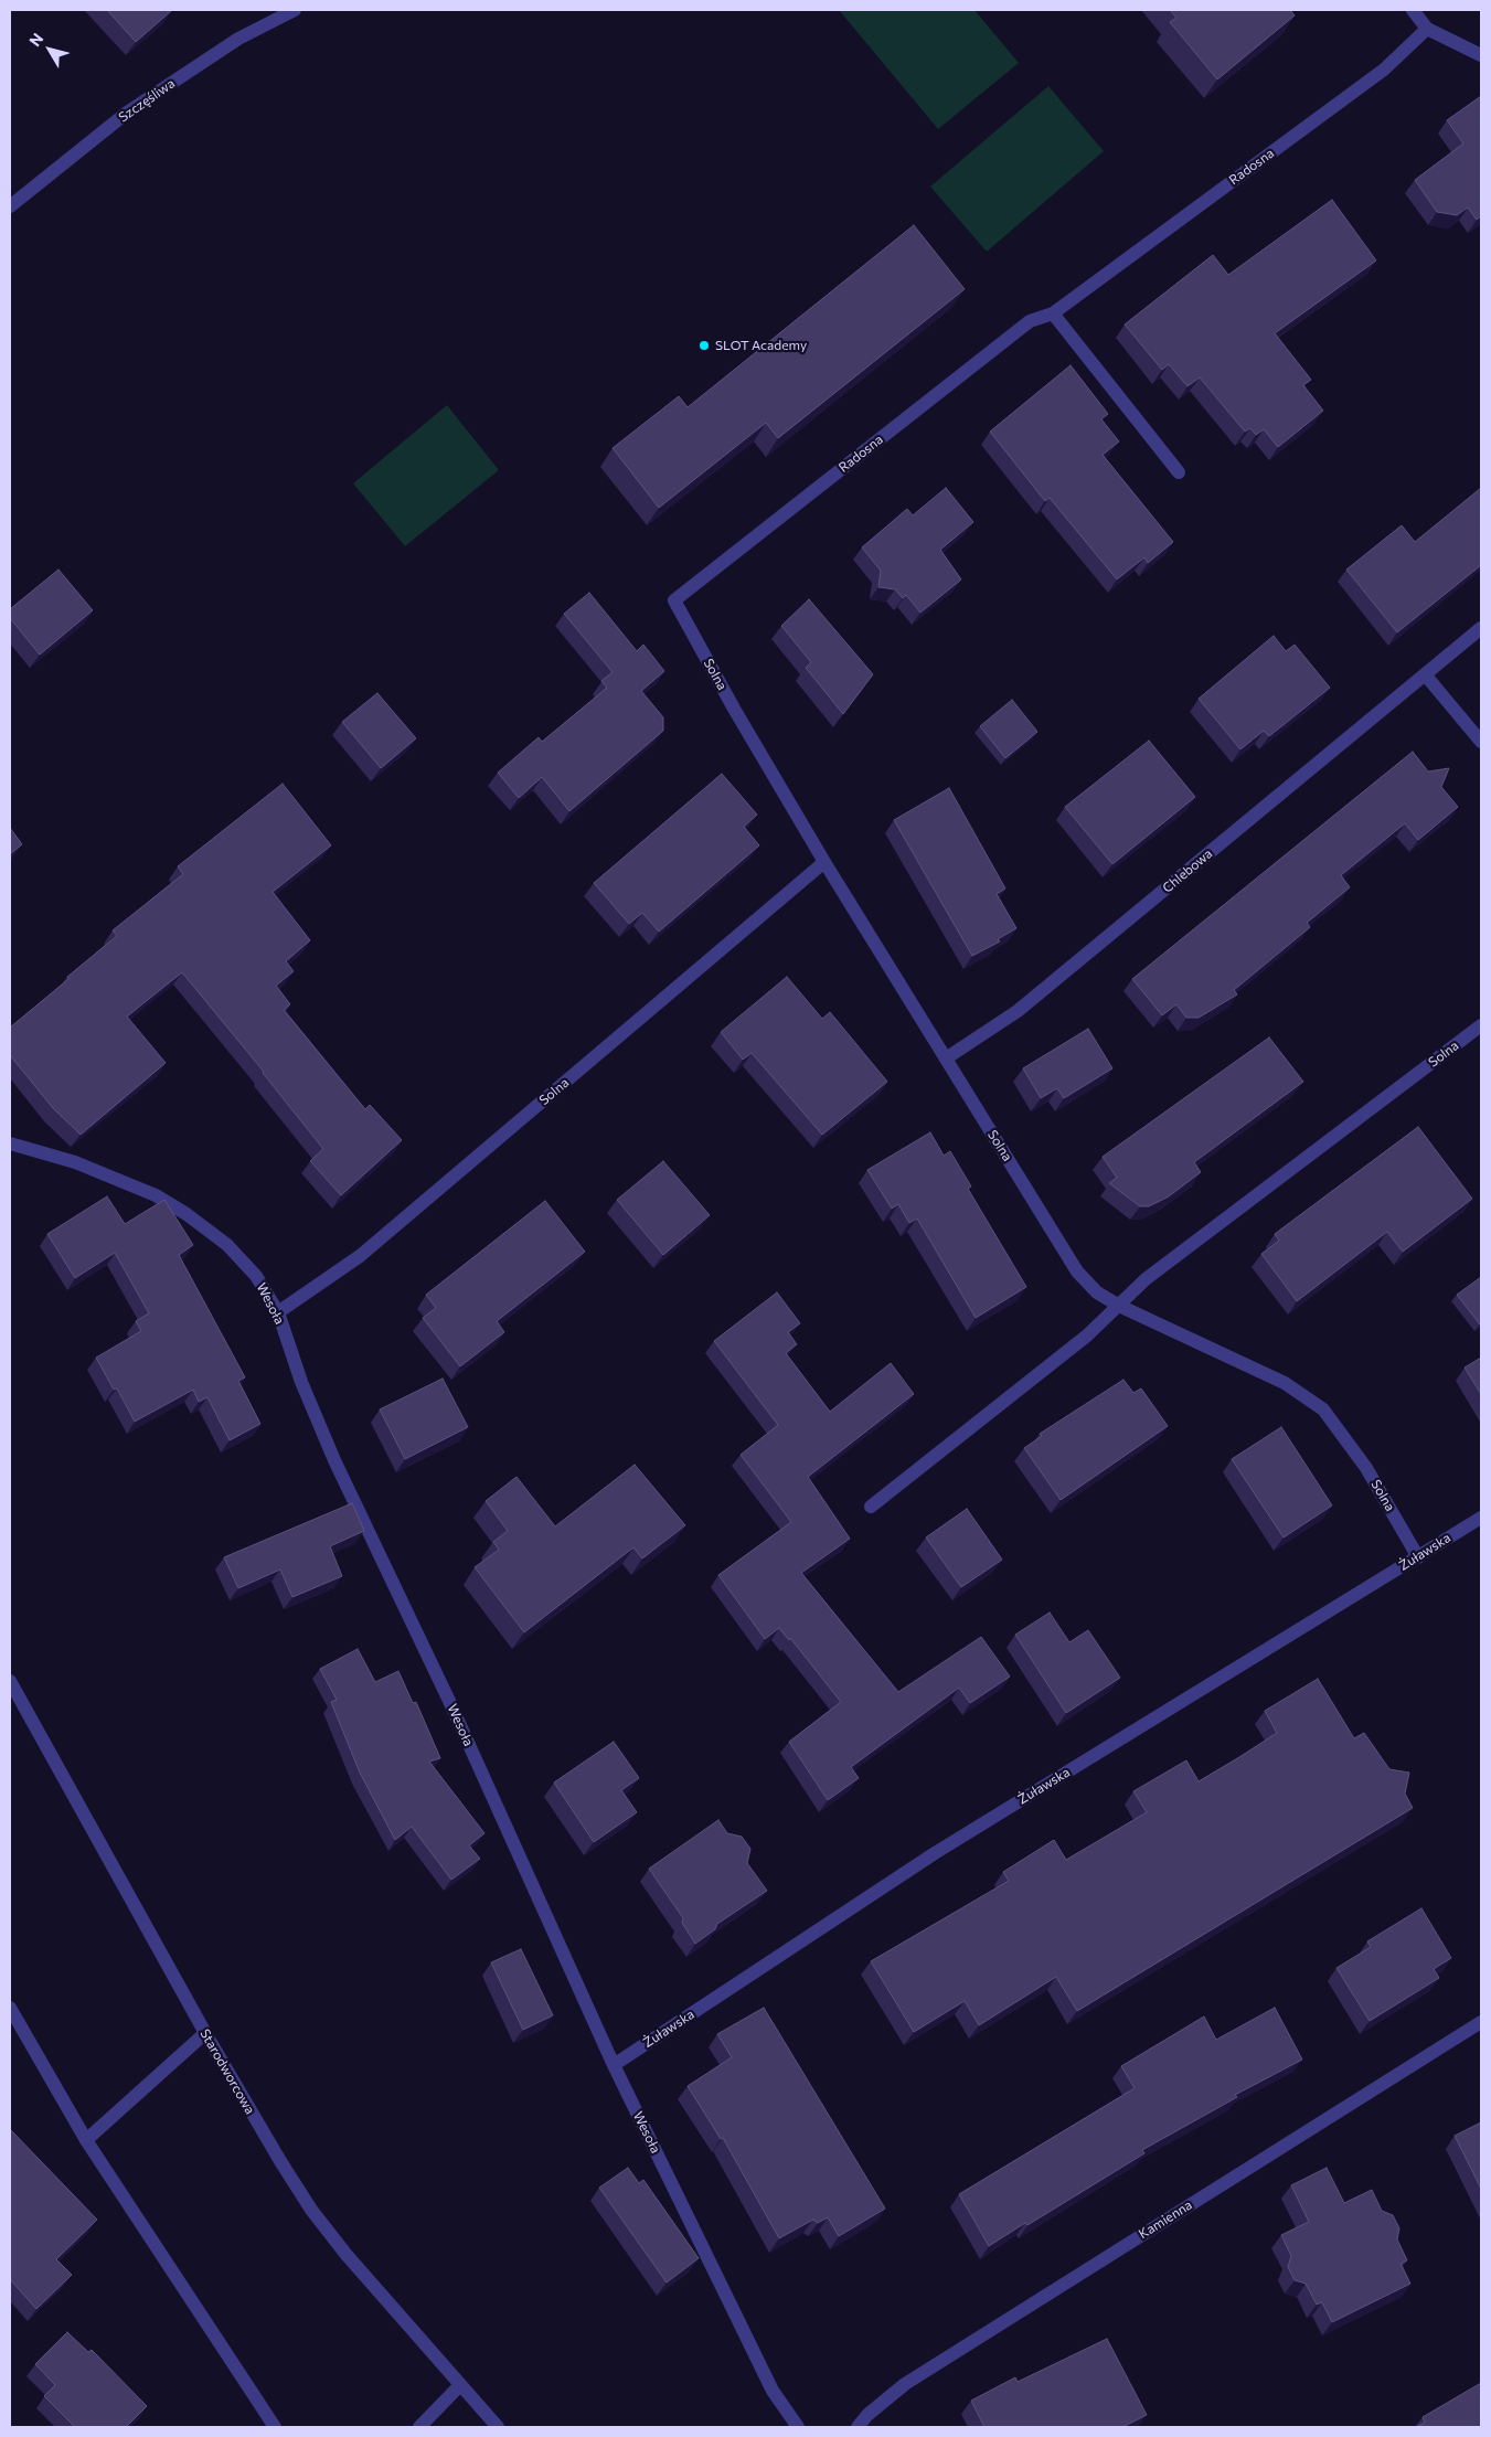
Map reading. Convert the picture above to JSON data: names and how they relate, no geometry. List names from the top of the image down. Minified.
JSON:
{"streets":{"street":["Szczęśliwa","Radosna","Solna","Chlebowa","Wesoła","Żuławska","Starodworcowa","Kamienna"]},"crossings":[["Radosna","Solna"],["Solna","Chlebowa"],["Solna","Wesoła"],["Solna","Żuławska"],["Wesoła","Żuławska"]],"places":["SLOT Academy"],"north":"top left"}
